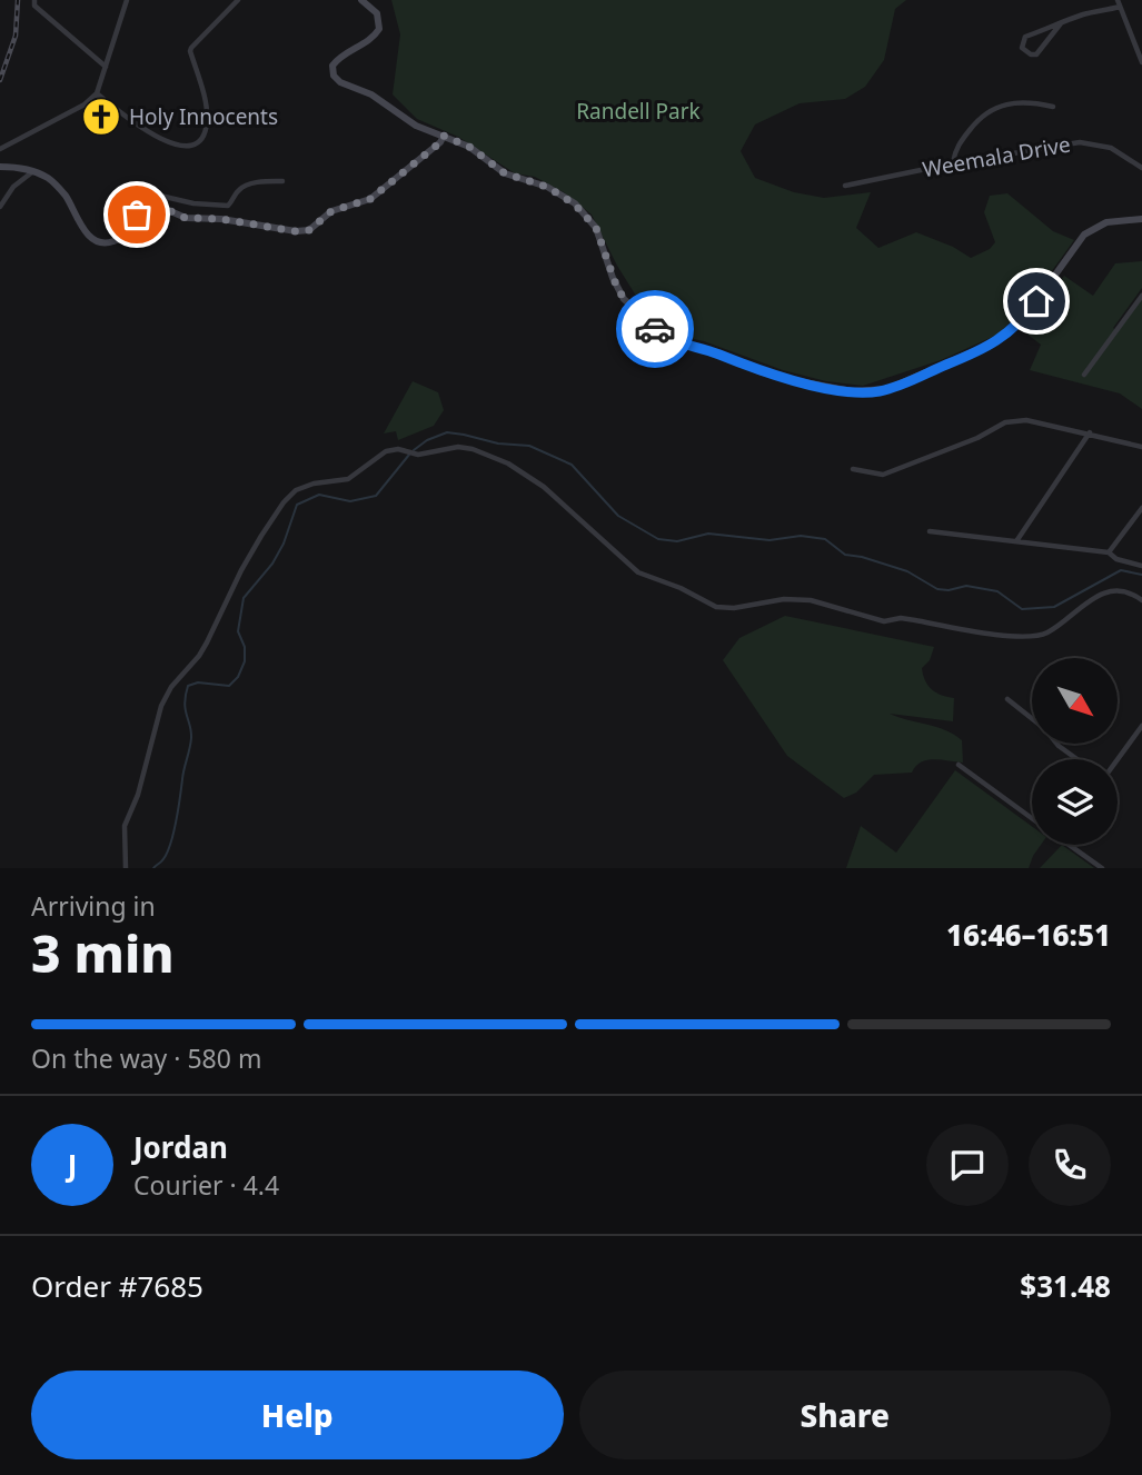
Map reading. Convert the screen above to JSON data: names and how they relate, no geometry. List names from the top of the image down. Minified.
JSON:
{"streets":{"street":["Weemala Drive"]},"parks":["Randell Park"],"places":{"church":["Holy Innocents"]},"north":"bottom right","page":{"heading":["3 min","Arriving in","16:46–16:51"],"panel":["Jordan","Courier · 4.4","Order #7685","$31.48"],"bar":"On the way · 580 m","round":"J","buttons":["Help","Share"]}}
